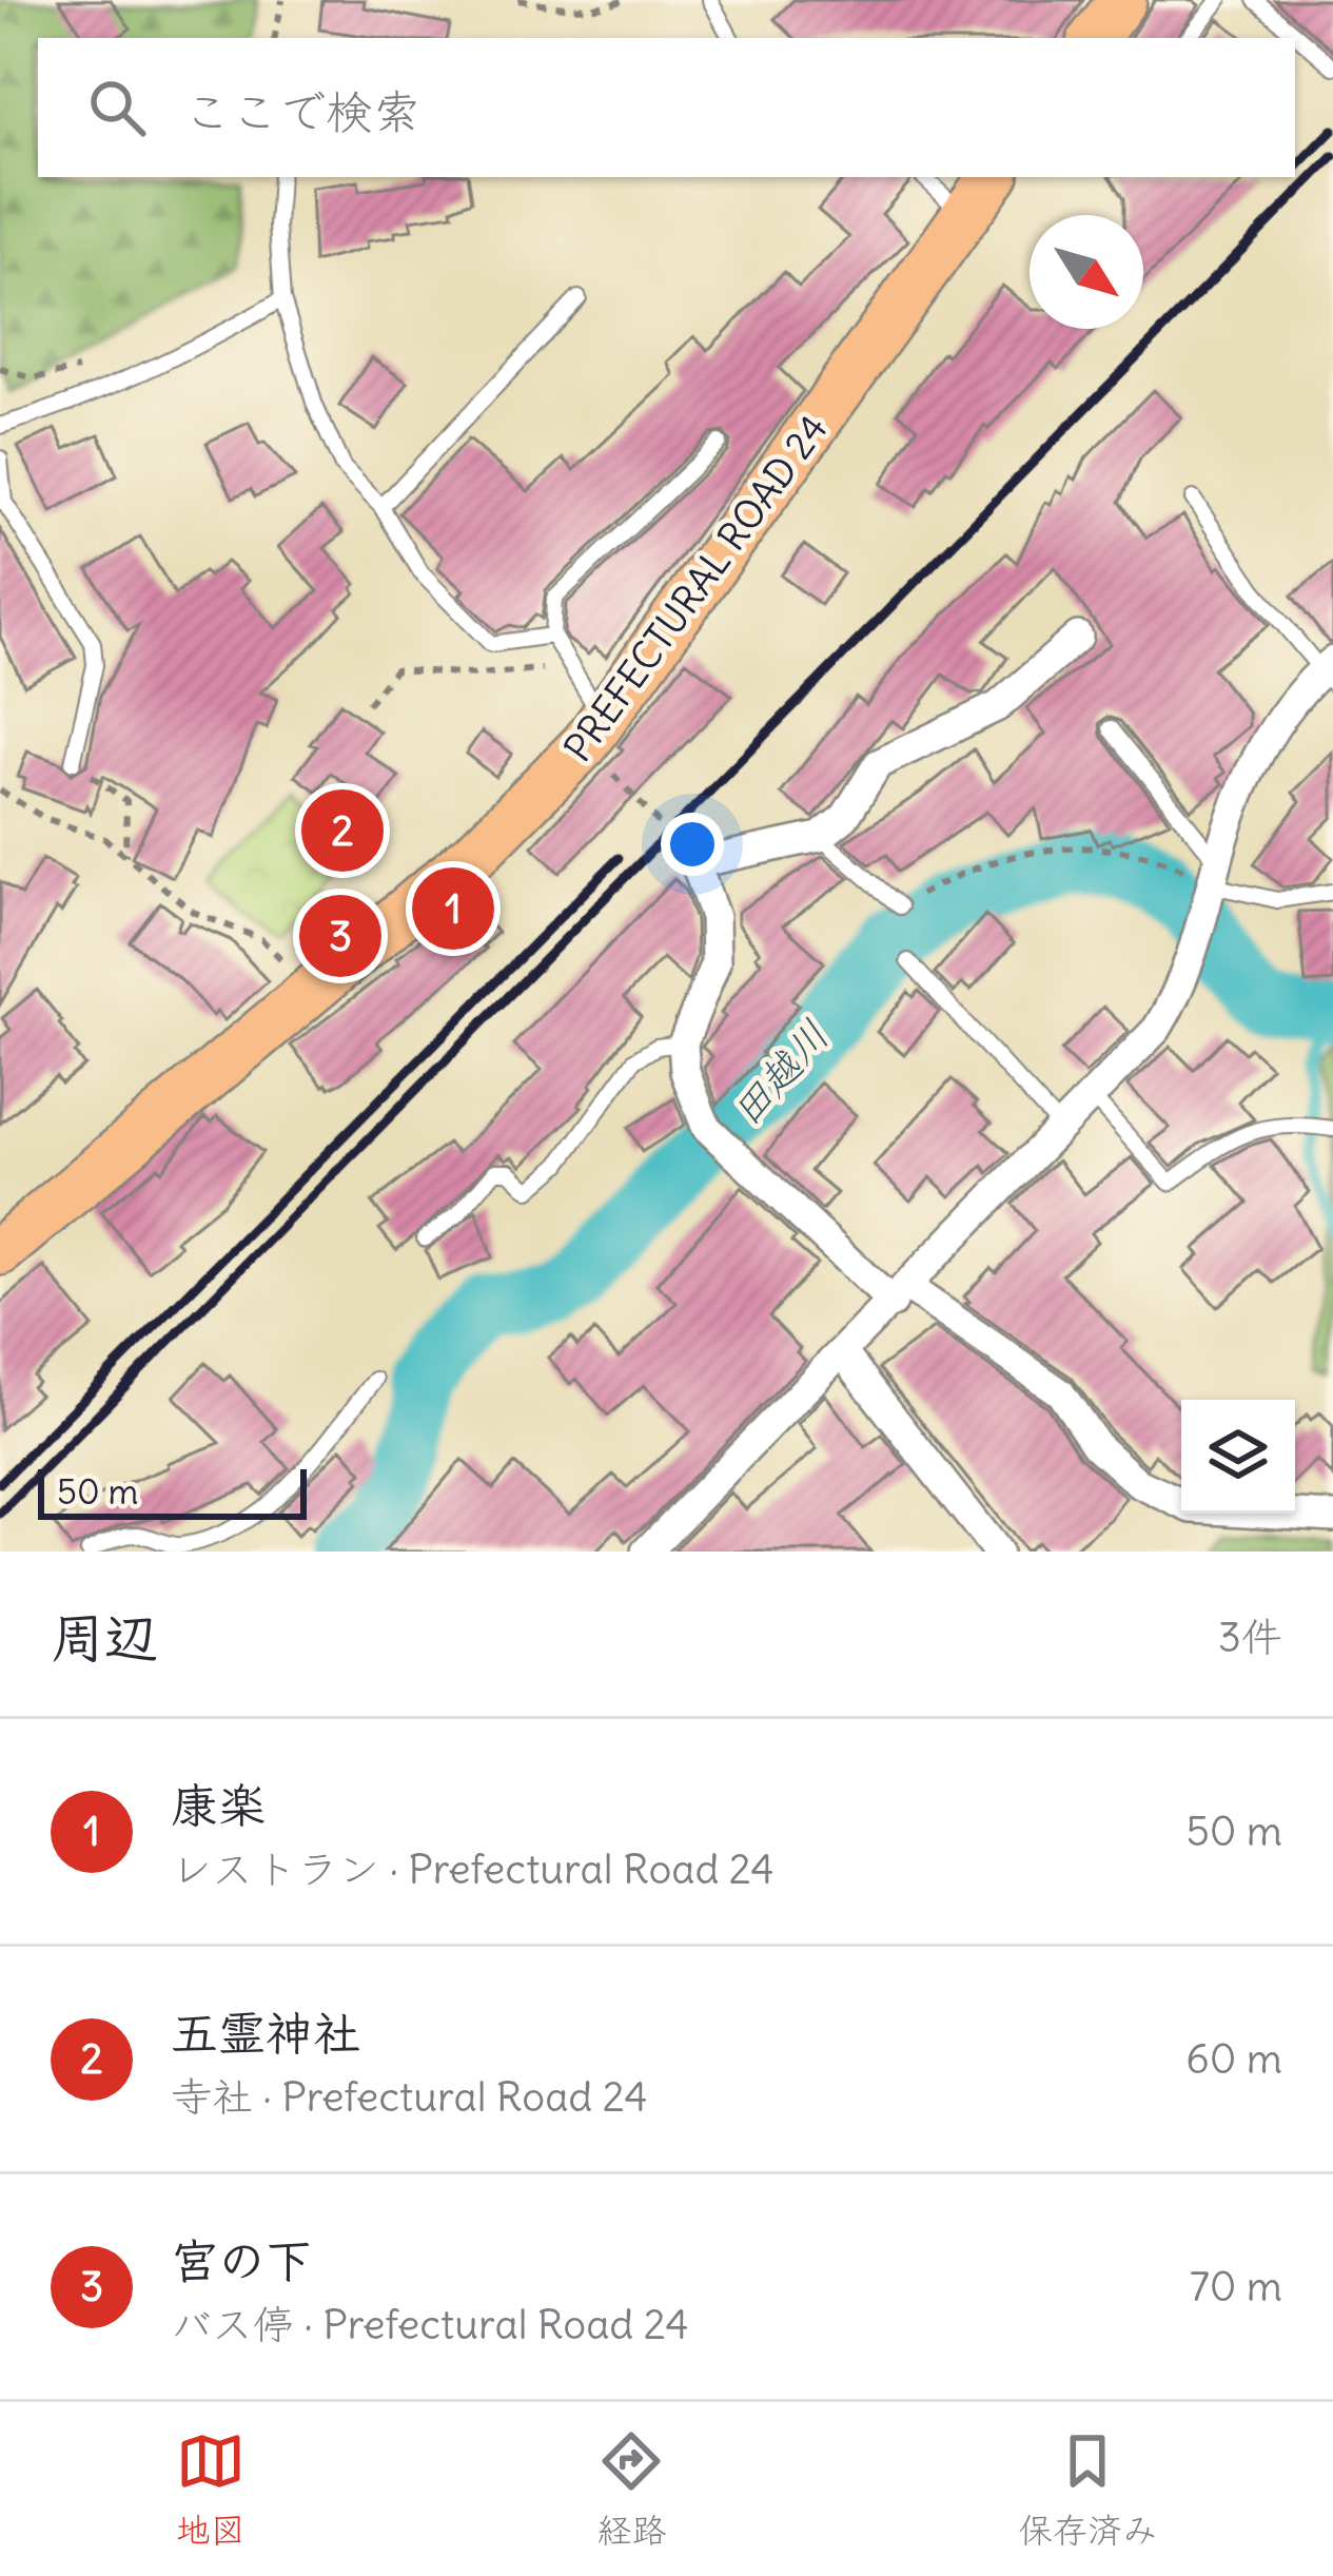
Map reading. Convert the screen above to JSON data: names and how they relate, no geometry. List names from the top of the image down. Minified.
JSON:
{"streets":{"main road":["PREFECTURAL ROAD 24"]},"water":["田越川"],"scale_bar":"50 m","north":"bottom right","page":{"search":"ここで検索","pins":["2","1","3"],"scale":"50 m","heading":["周辺","3件"],"list":[{"mark":"1","name":"康楽","note":"レストラン · Prefectural Road 24","value":"50 m"},{"mark":"2","name":"五霊神社","note":"寺社 · Prefectural Road 24","value":"60 m"},{"mark":"3","name":"宮の下","note":"バス停 · Prefectural Road 24","value":"70 m"}],"nav":["地図","経路","保存済み"]}}
